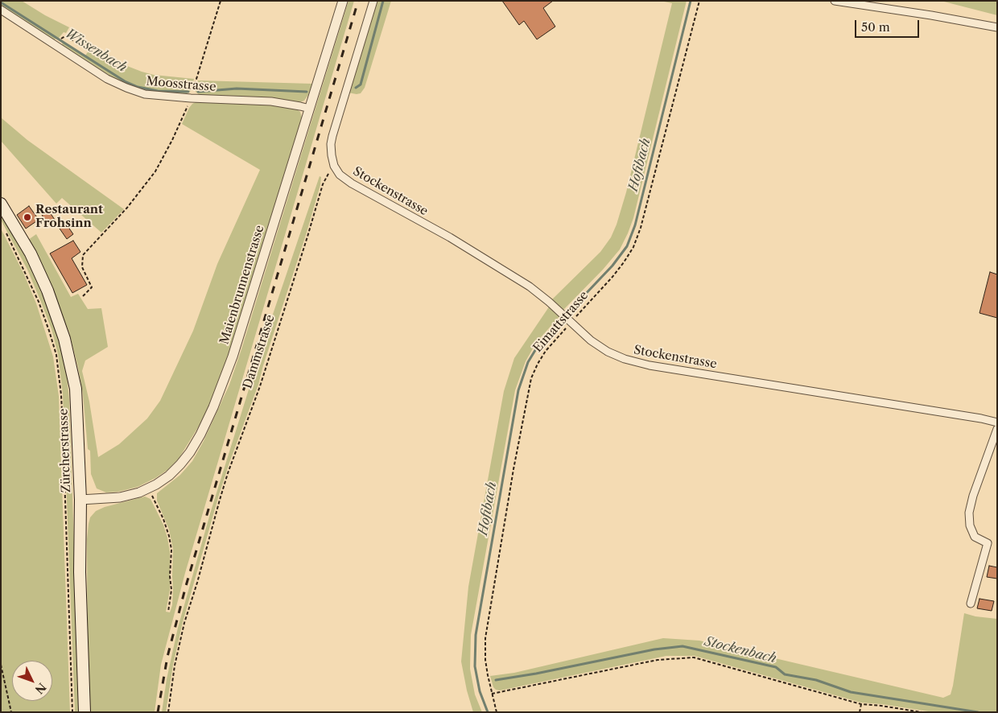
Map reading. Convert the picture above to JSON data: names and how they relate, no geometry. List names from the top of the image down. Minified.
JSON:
{"streets":{"main road":["Zürcherstrasse"],"street":["Moosstrasse","Stockenstrasse","Maienbrunnenstrasse"],"path":["Eimattstrasse","Dammstrasse"]},"crossings":[["Moosstrasse","Maienbrunnenstrasse"],["Stockenstrasse","Eimattstrasse"],["Stockenstrasse","Dammstrasse"],["Maienbrunnenstrasse","Zürcherstrasse"]],"water":["Wissenbach","Hofibach","Stockenbach"],"places":["Restaurant Frohsinn"],"scale_bar":"50 m","north":"bottom right"}
